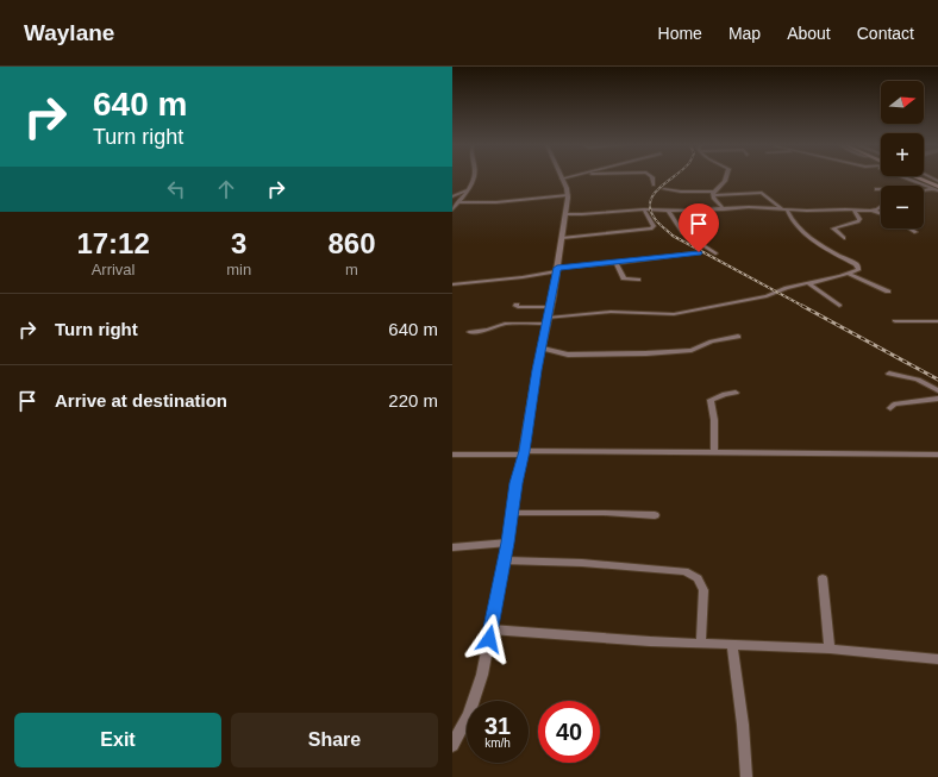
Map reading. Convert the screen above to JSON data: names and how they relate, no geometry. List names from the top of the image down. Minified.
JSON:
{"north":"right","page":{"header":"Waylane","nav":["Home","Map","About","Contact"],"turn":["640 m","Turn right"],"map_buttons":["+","−"],"eta":["17:12","Arrival","3","min","860","m"],"list":[{"name":"Turn right","value":"640 m"},{"name":"Arrive at destination","value":"220 m"}],"speed":"31 km/h","limit":"40","buttons":["Exit","Share"]}}
